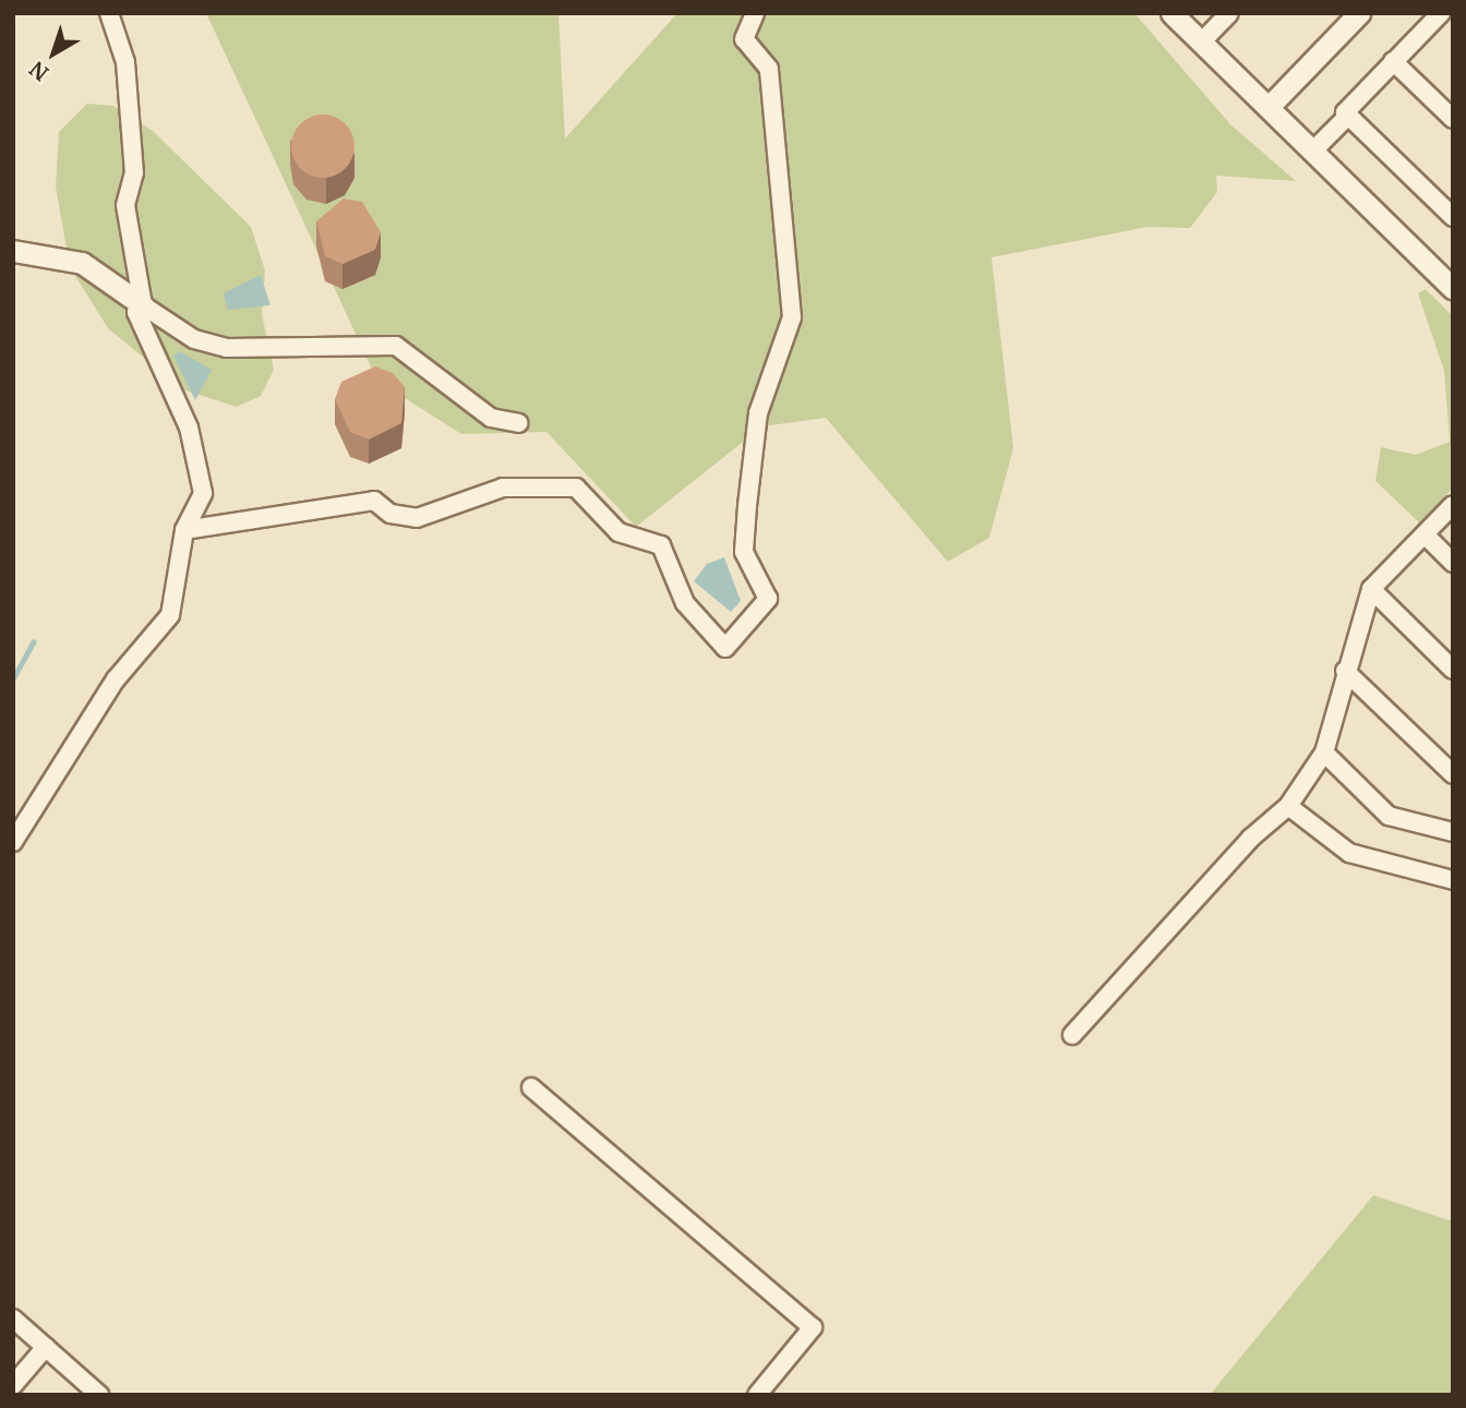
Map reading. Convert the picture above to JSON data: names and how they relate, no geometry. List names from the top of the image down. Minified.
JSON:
{"north":"bottom left"}
